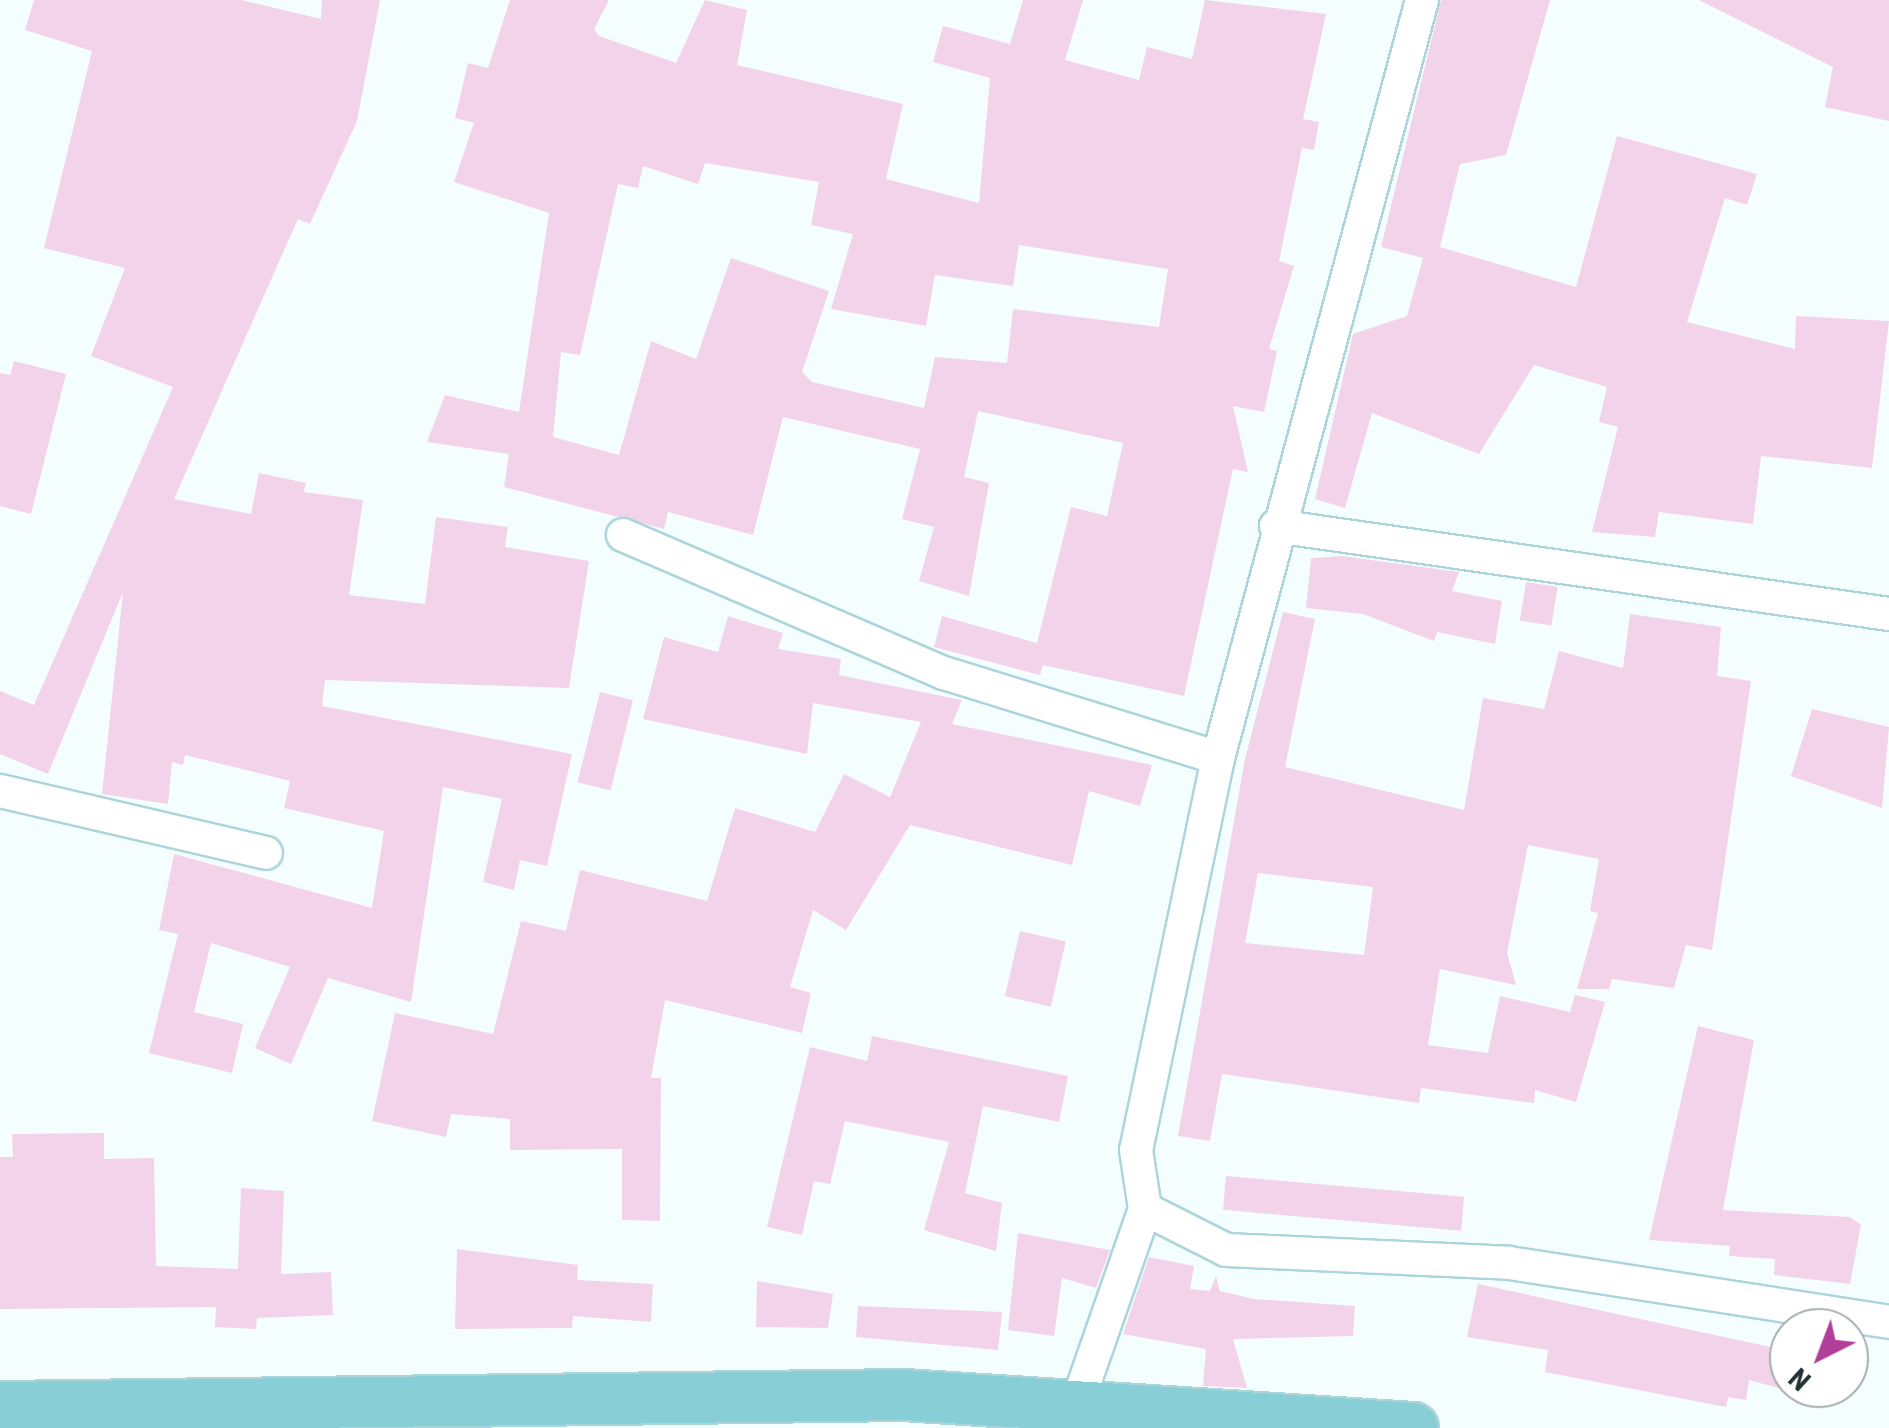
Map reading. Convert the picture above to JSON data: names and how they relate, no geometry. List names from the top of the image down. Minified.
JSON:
{"north":"bottom left"}
